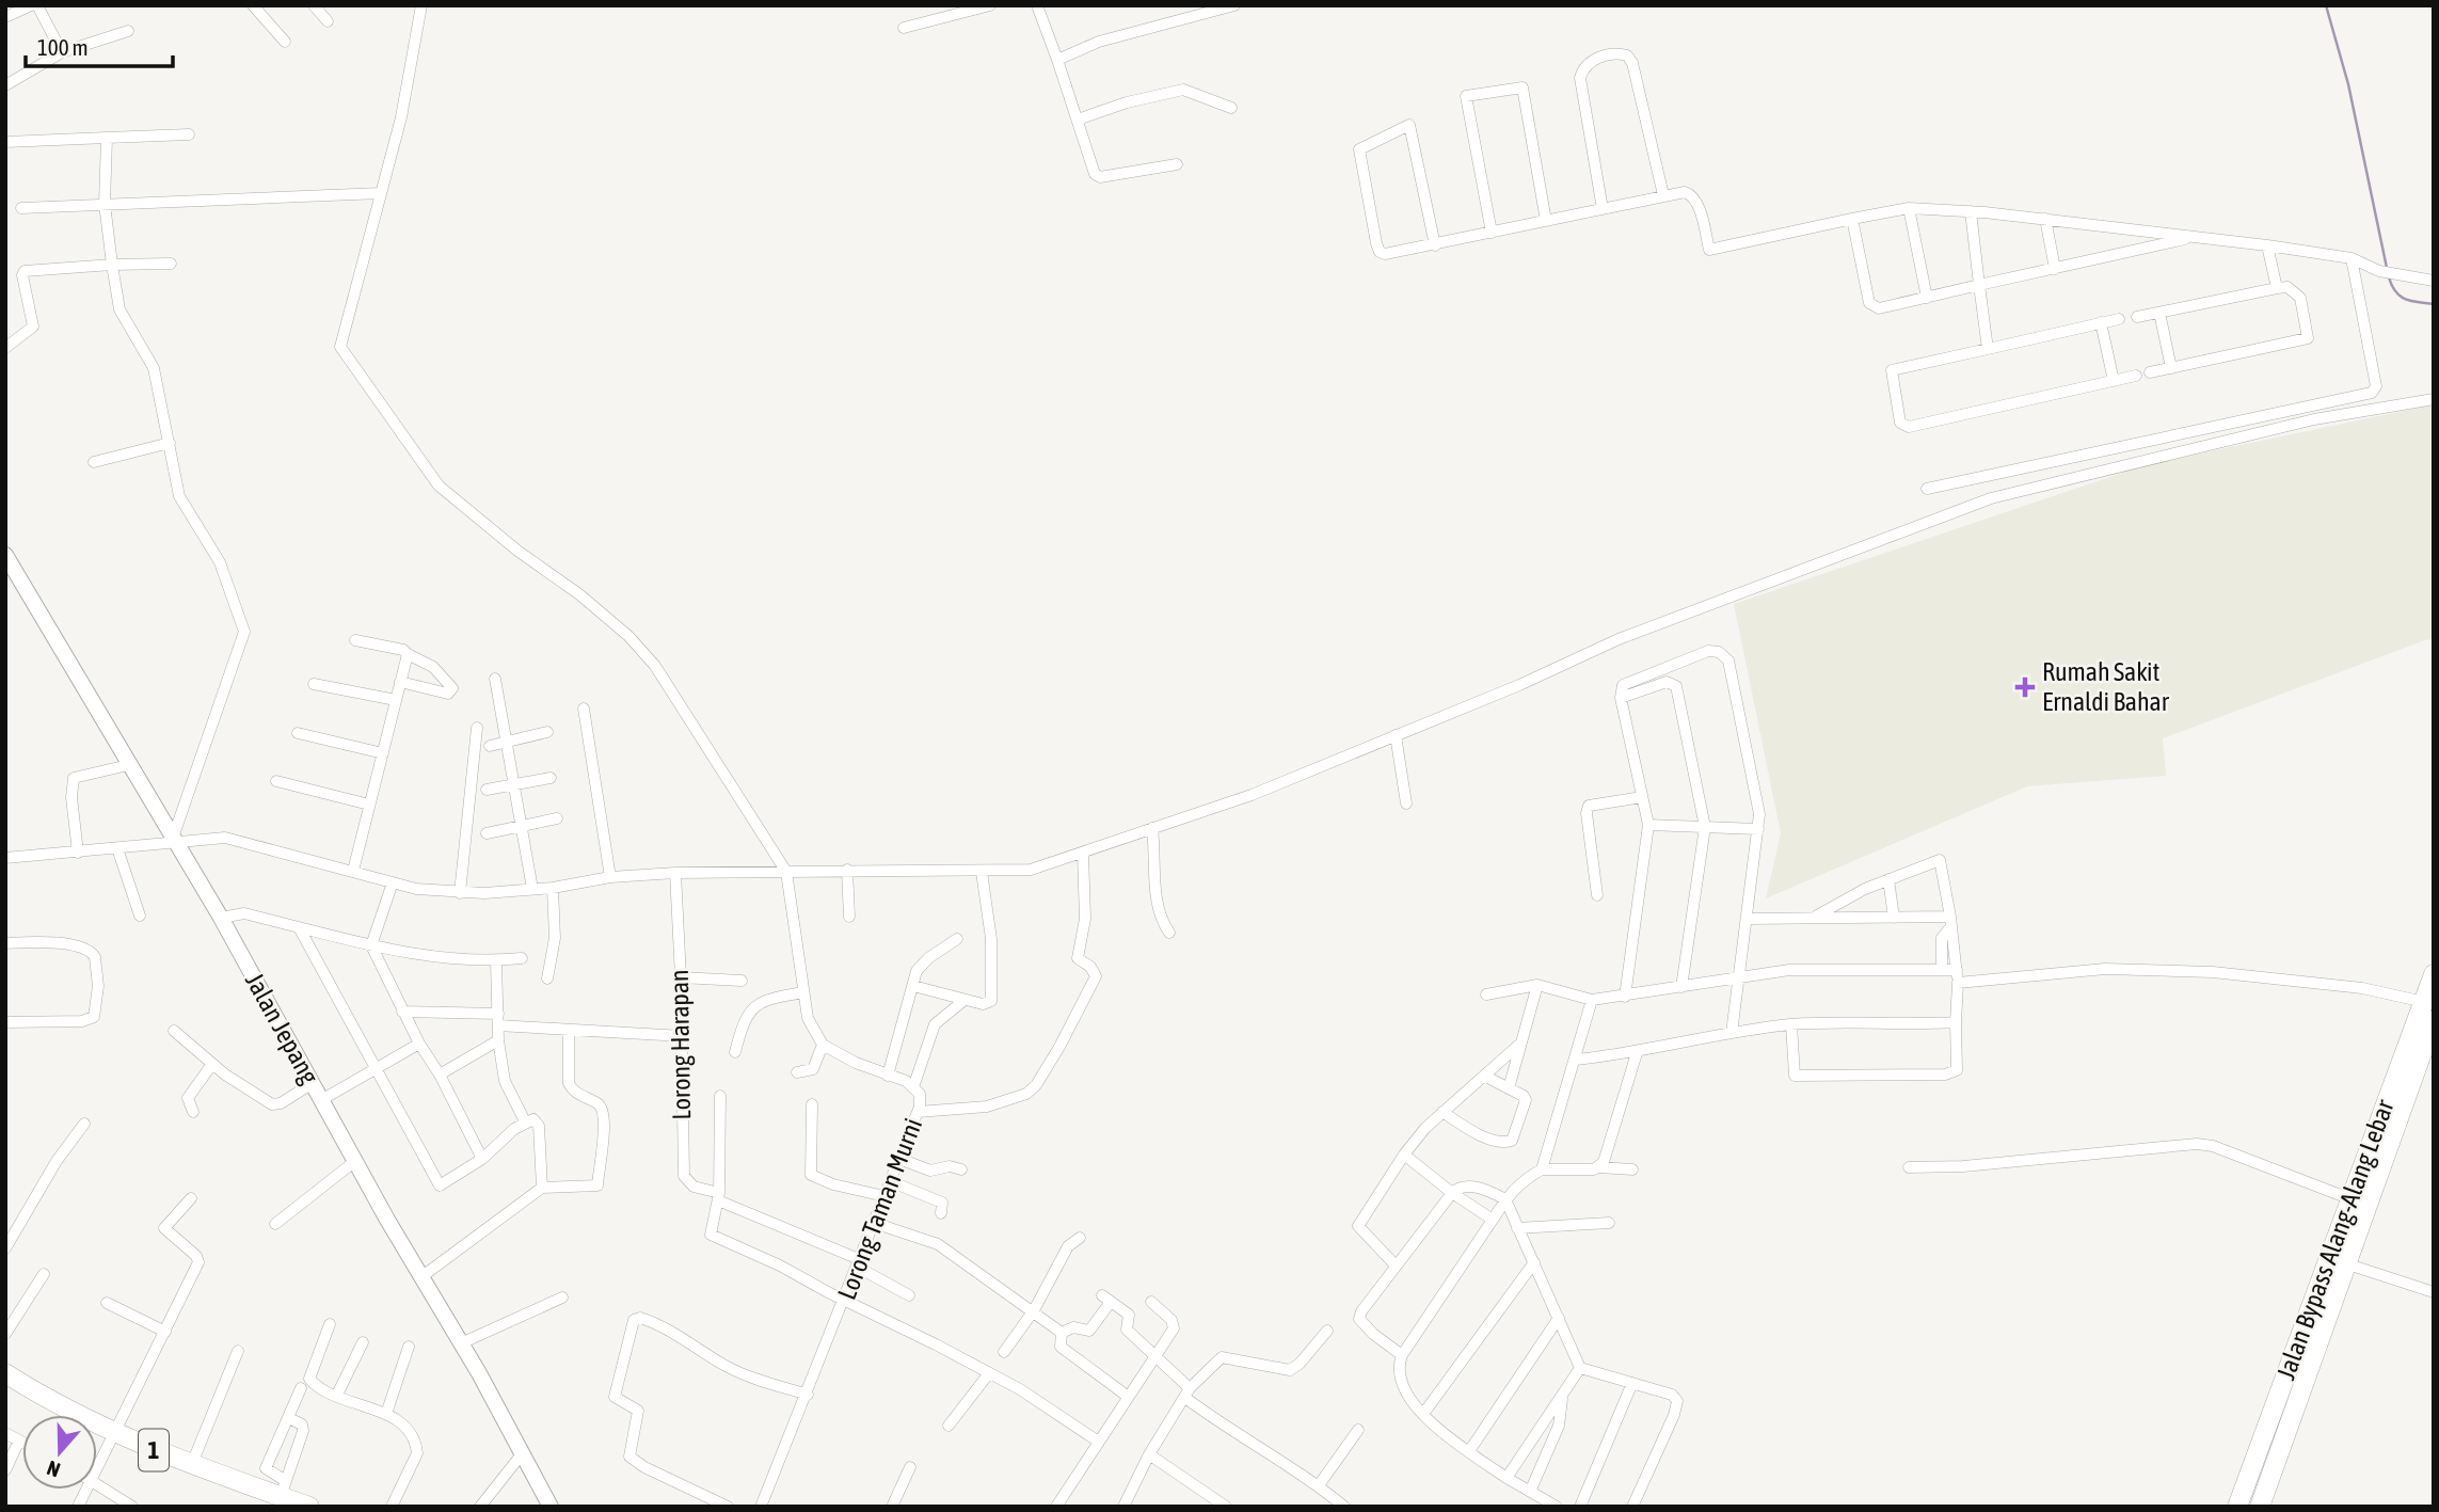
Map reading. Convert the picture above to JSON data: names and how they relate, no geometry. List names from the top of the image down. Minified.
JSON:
{"streets":{"highway":["Jalan Bypass Alang-Alang Lebar","1"],"street":["Jalan Jepang","Lorong Harapan","Lorong Taman Murni"]},"places":{"health":["Rumah Sakit Ernaldi Bahar"]},"scale_bar":"100 m","north":"bottom"}
